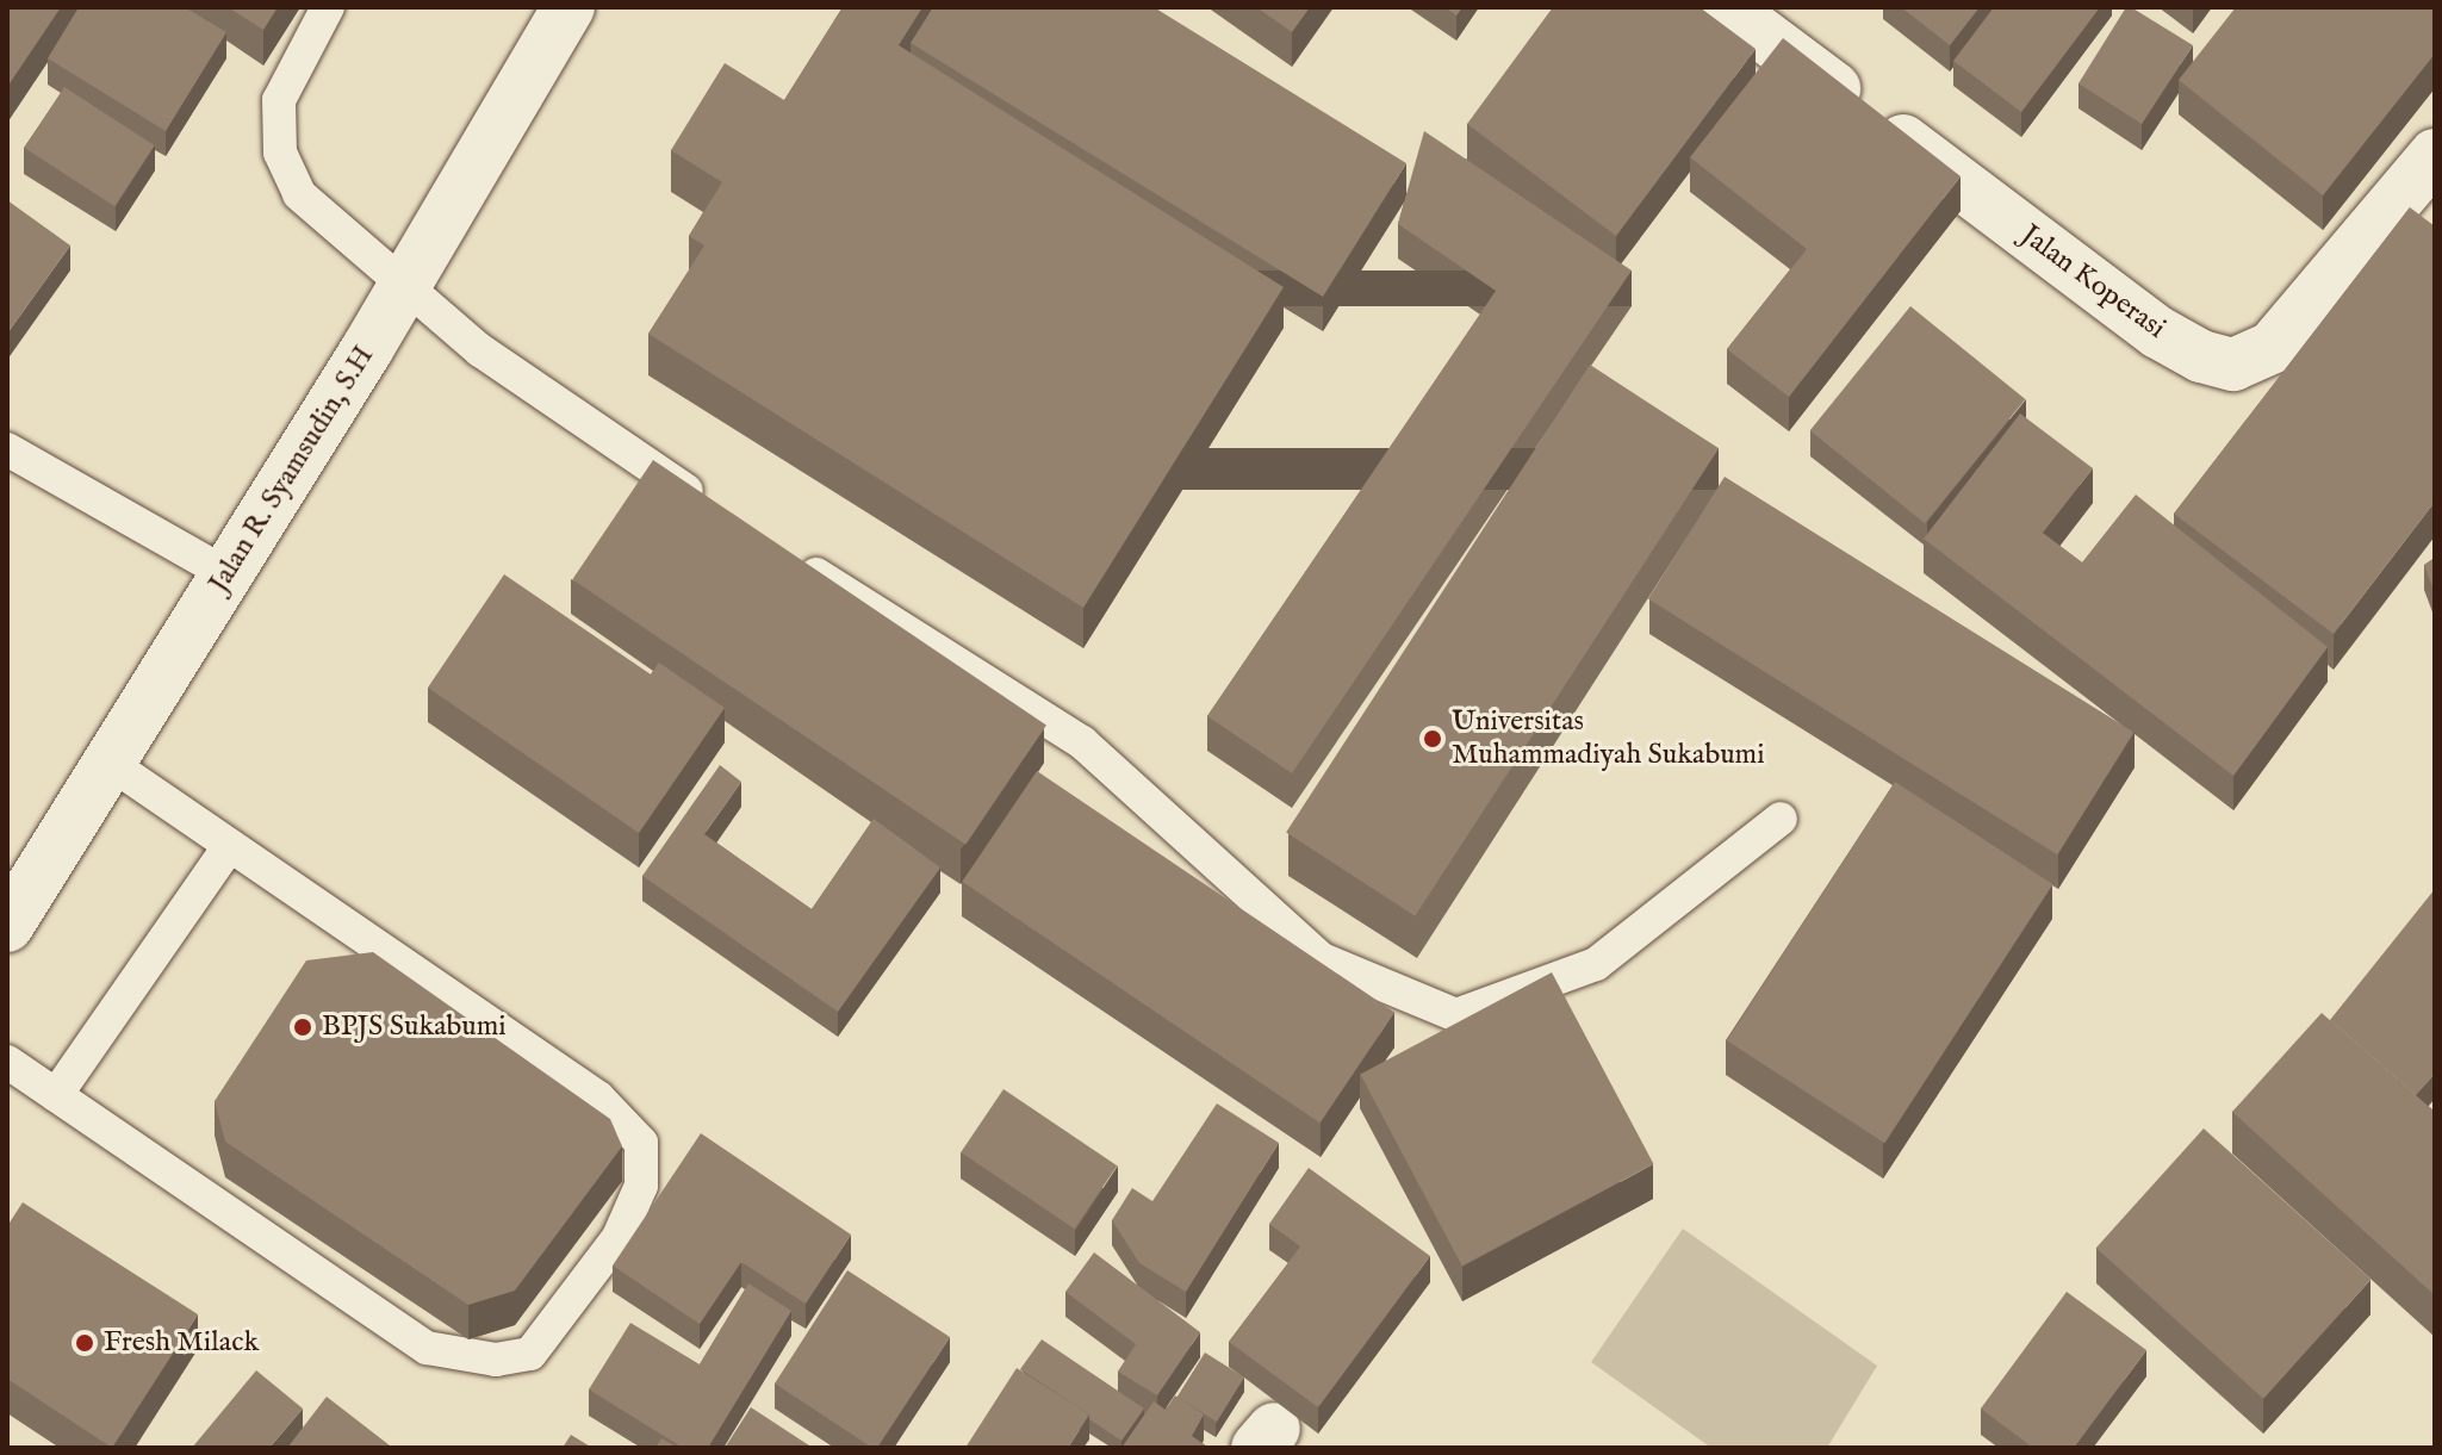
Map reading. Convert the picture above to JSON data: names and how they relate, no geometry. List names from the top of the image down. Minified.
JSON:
{"streets":{"street":["Jalan Koperasi","Jalan R. Syamsudin, S.H"]},"places":["Universitas Muhammadiyah Sukabumi","BPJS Sukabumi","Fresh Milack"]}
